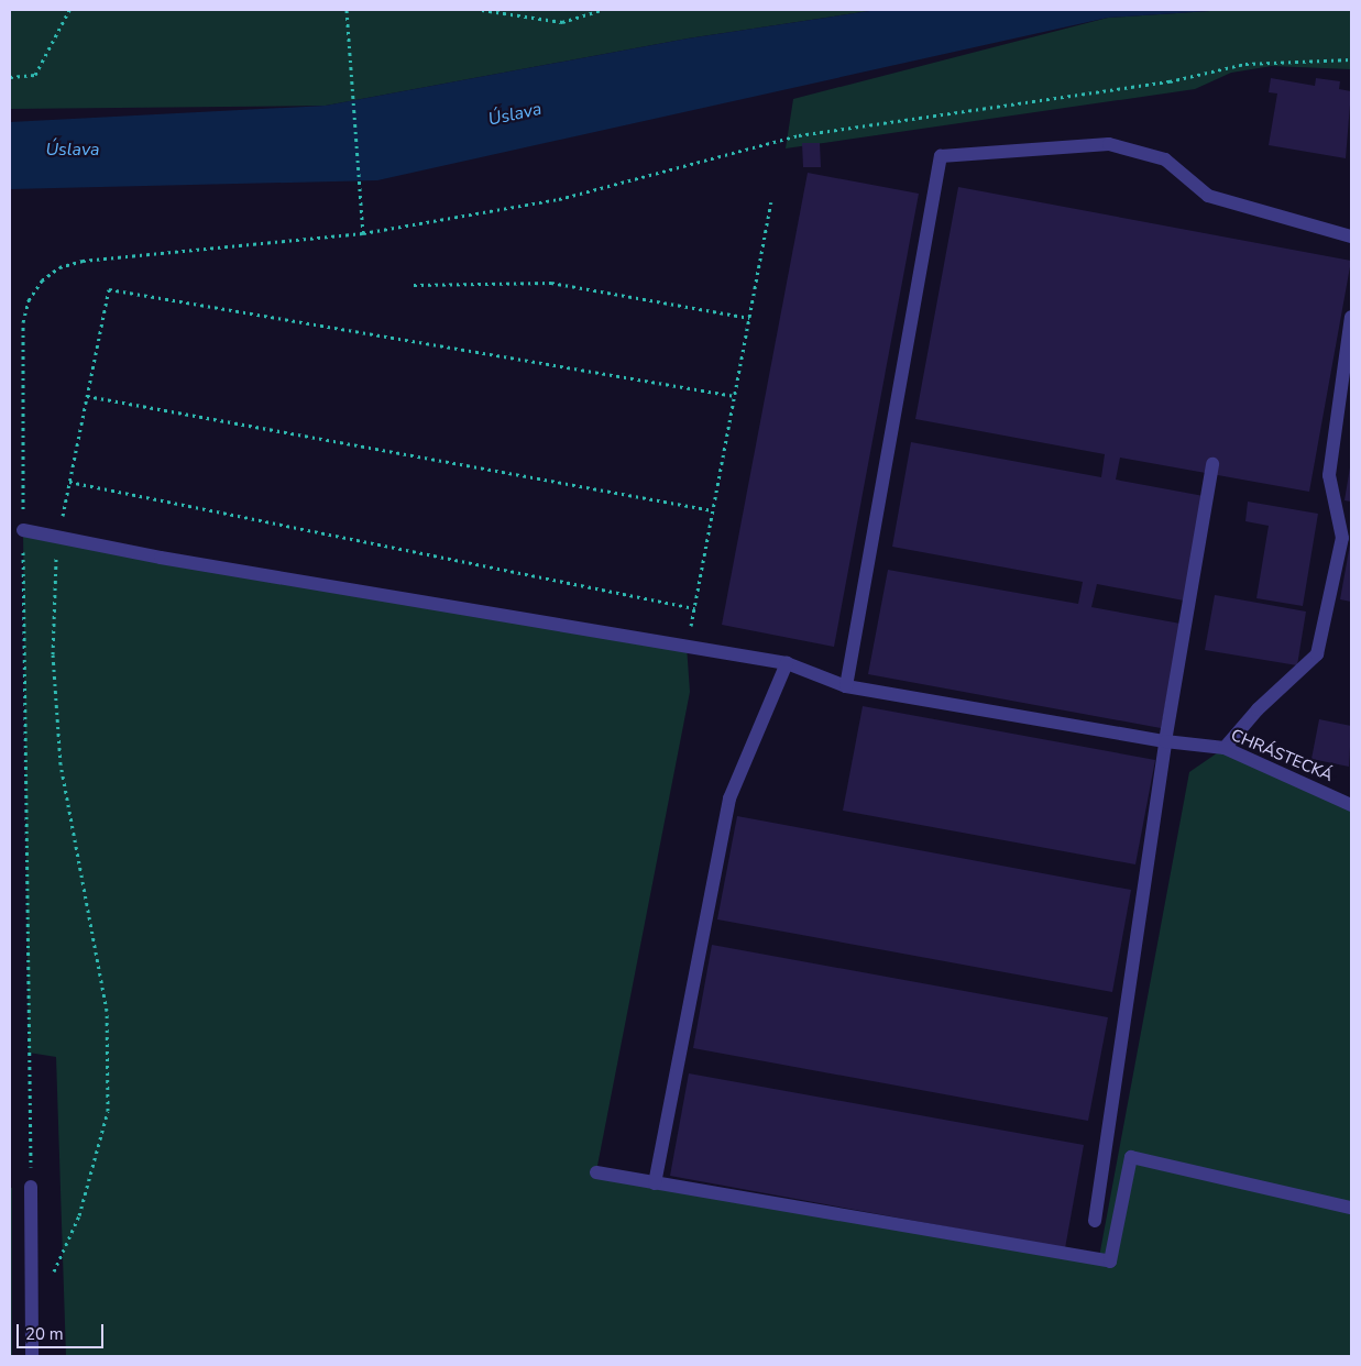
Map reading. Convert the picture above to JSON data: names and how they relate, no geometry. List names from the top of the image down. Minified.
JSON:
{"streets":{"street":["CHRÁSTECKÁ"]},"water":["Úslava"],"scale_bar":"20 m"}
